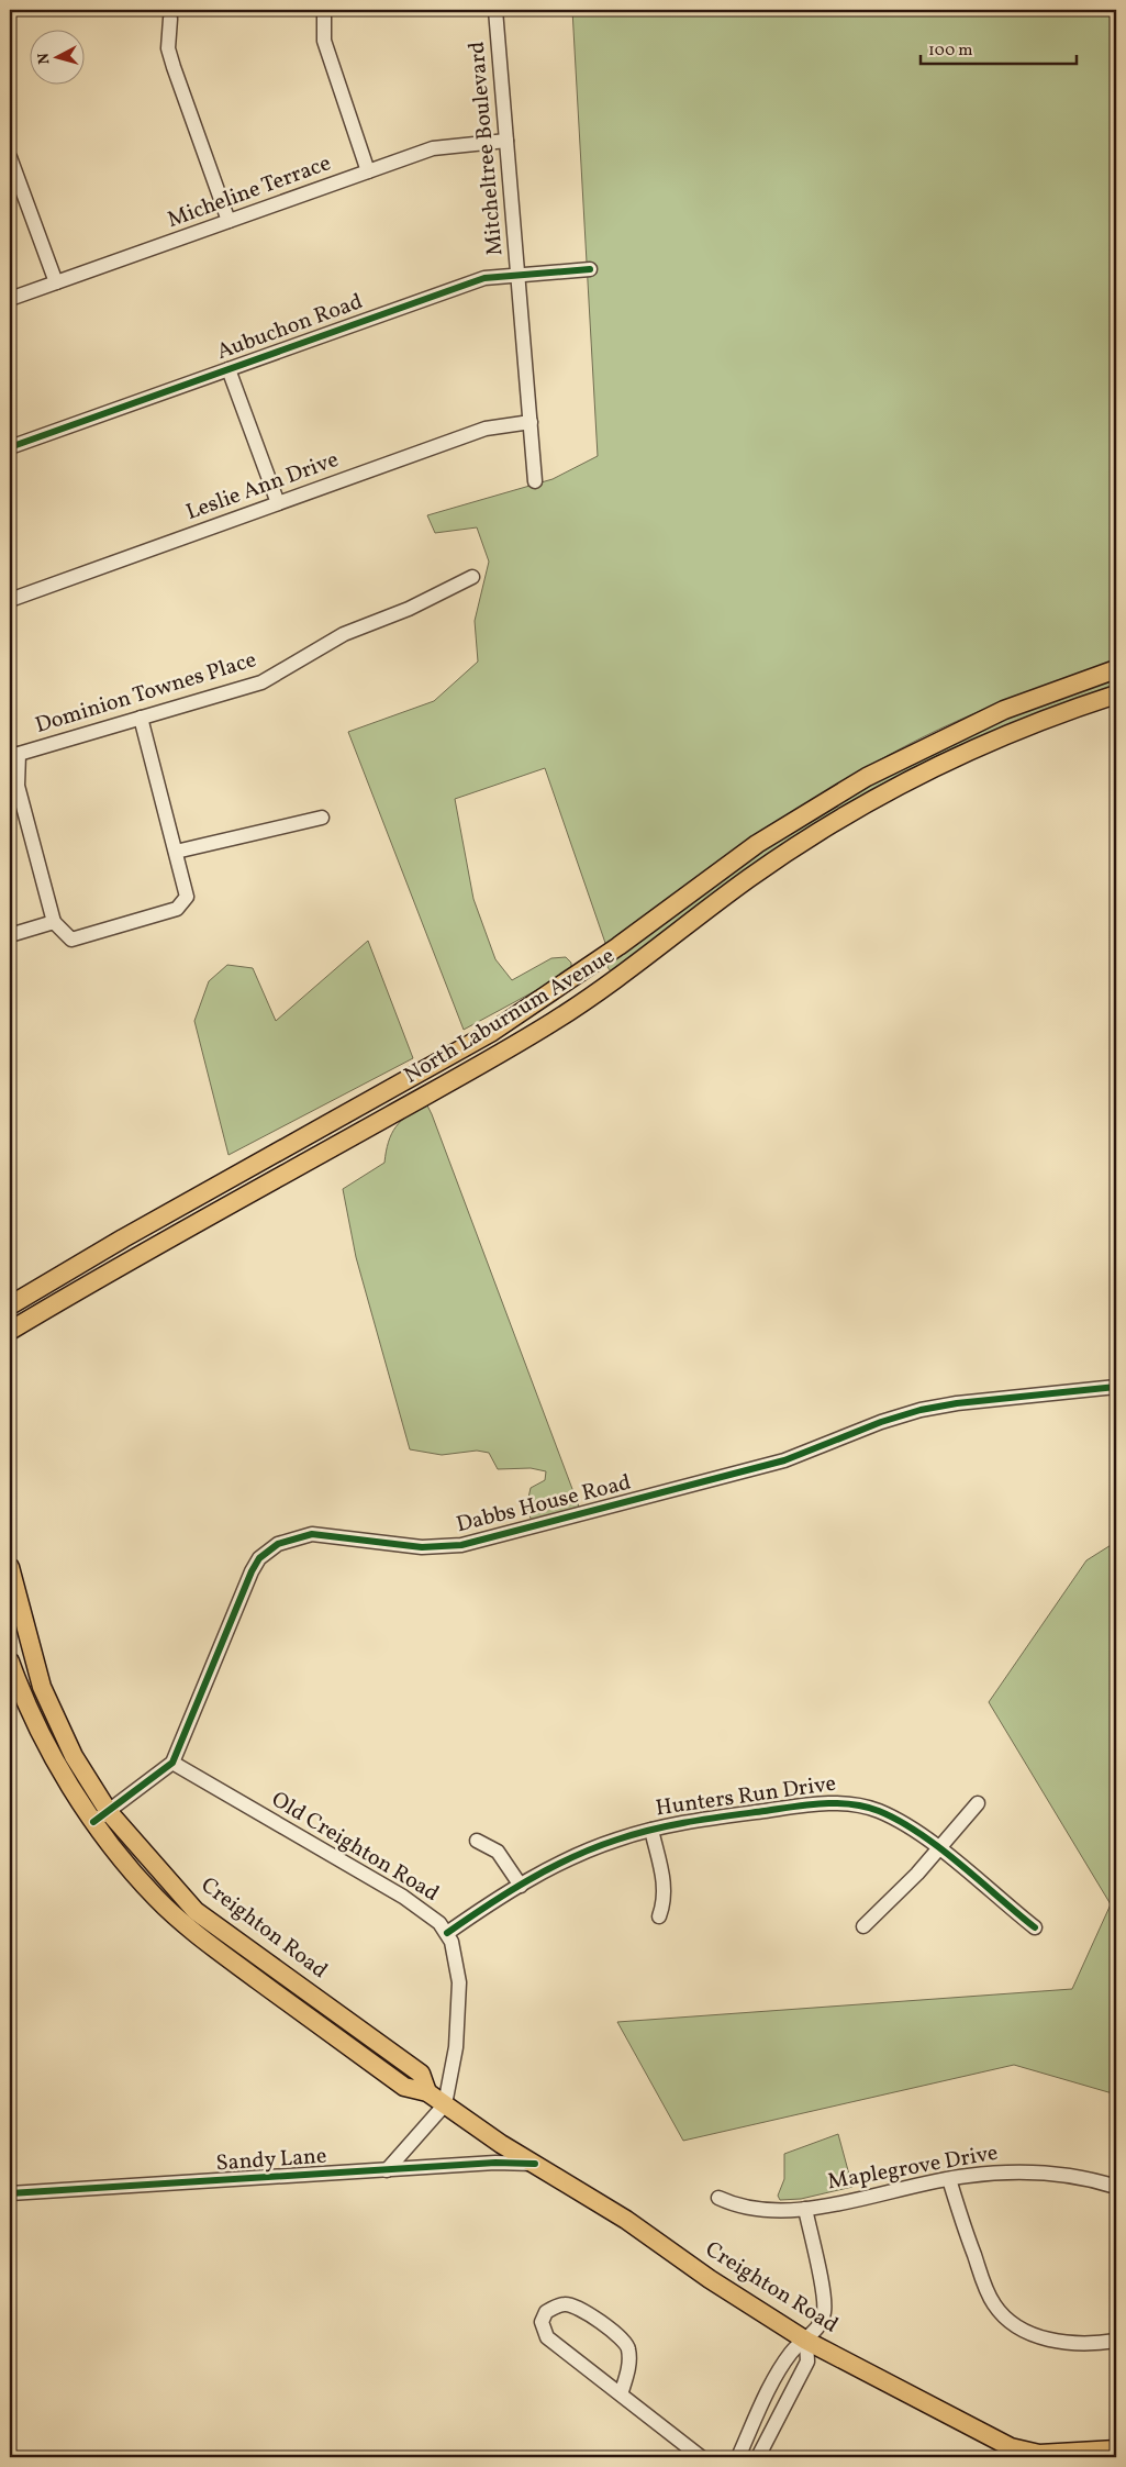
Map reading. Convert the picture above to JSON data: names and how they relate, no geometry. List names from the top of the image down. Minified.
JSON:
{"streets":{"main road":["North Laburnum Avenue","Creighton Road"],"street":["Mitcheltree Boulevard","Micheline Terrace","Aubuchon Road","Leslie Ann Drive","Dominion Townes Place","Dabbs House Road","Hunters Run Drive","Old Creighton Road","Sandy Lane","Maplegrove Drive"]},"crossings":[["Mitcheltree Boulevard","Micheline Terrace"],["Mitcheltree Boulevard","Aubuchon Road"],["Mitcheltree Boulevard","Leslie Ann Drive"],["Dabbs House Road","Old Creighton Road"],["Hunters Run Drive","Old Creighton Road"],["Old Creighton Road","Creighton Road"],["Creighton Road","Sandy Lane"]],"scale_bar":"100 m","north":"left"}
